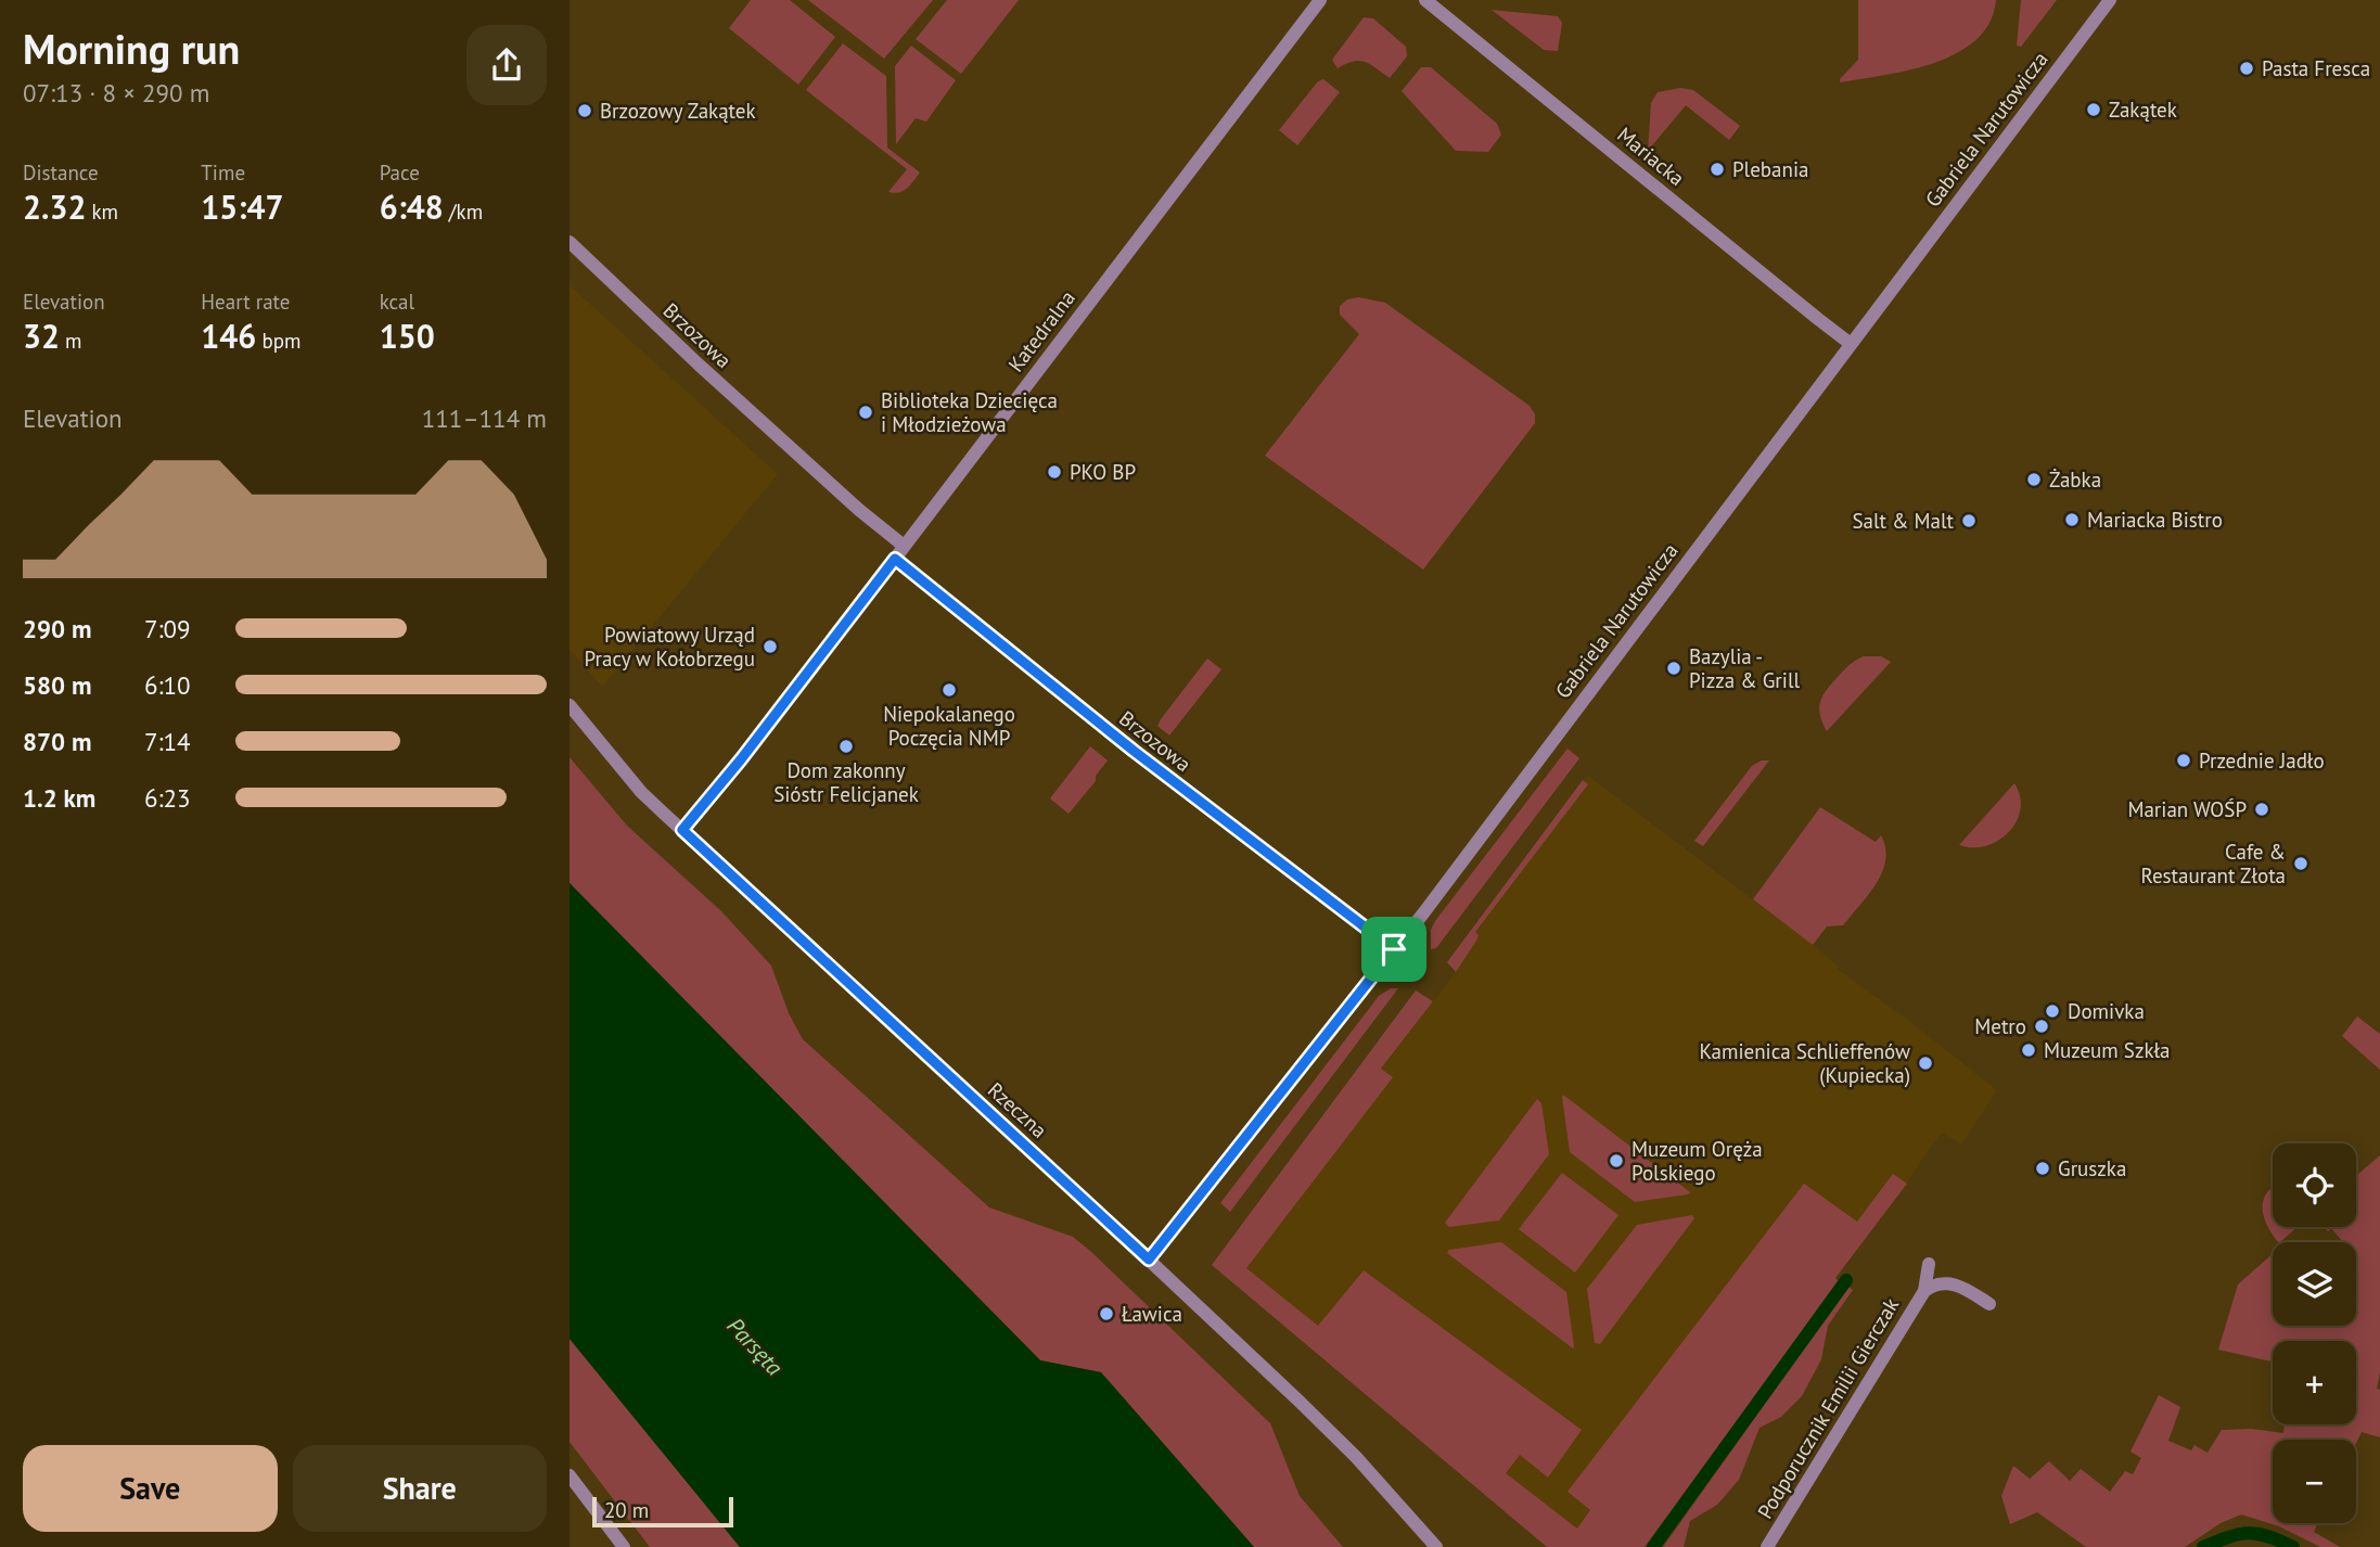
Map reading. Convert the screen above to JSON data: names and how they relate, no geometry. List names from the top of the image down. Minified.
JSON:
{"streets":{"street":["Gabriela Narutowicza","Mariacka","Katedralna","Brzozowa","Rzeczna","Podporucznik Emilii Gierczak"]},"crossings":[["Gabriela Narutowicza","Mariacka"],["Gabriela Narutowicza","Brzozowa"],["Gabriela Narutowicza","Rzeczna"],["Katedralna","Brzozowa"],["Katedralna","Rzeczna"]],"water":["Parsęta"],"places":["Pasta Fresca","Zakątek","Brzozowy Zakątek","Plebania","Biblioteka Dziecięca i Młodzieżowa","PKO BP","Żabka","Mariacka Bistro","Salt & Malt","Powiatowy Urząd Pracy w Kołobrzegu","Bazylia - Pizza & Grill","Niepokalanego Poczęcia NMP","Dom zakonny Sióstr Felicjanek","Przednie Jadło","Marian WOŚP","Cafe & Restaurant Złota","Domivka","Metro","Muzeum Szkła","Kamienica Schlieffenów (Kupiecka)","Muzeum Oręża Polskiego","Gruszka","Ławica"],"scale_bar":"20 m","page":{"heading":["Morning run","07:13 · 8 × 290 m"],"stats":[["Distance","2.32 km"],["Time","15:47"],["Pace","6:48 /km"],["Elevation","32 m"],["Heart rate","146 bpm"],["kcal","150"]],"chart":["Elevation","111–114 m"],"list":[{"name":"290 m","note":"7:09"},{"name":"580 m","note":"6:10"},{"name":"870 m","note":"7:14"},{"name":"1.2 km","note":"6:23"}],"map_buttons":["+","−"],"buttons":["Save","Share"],"scale":"20 m"}}
